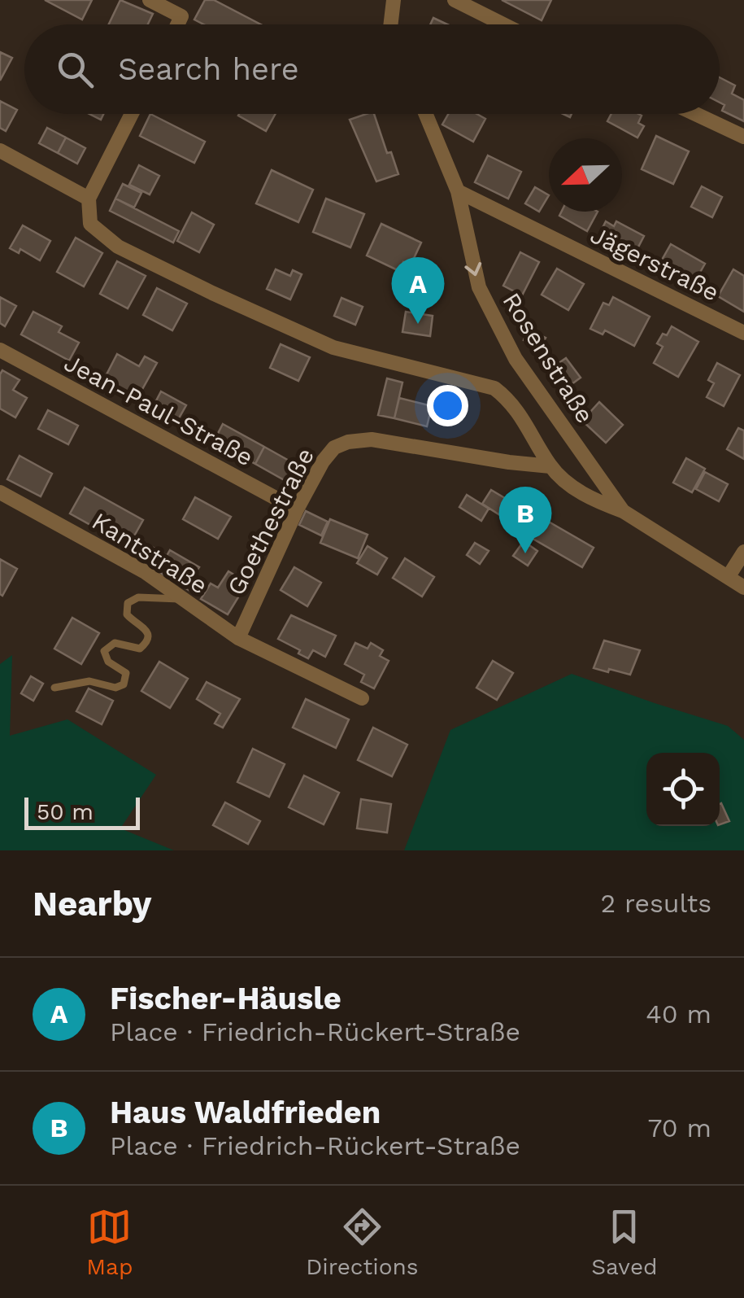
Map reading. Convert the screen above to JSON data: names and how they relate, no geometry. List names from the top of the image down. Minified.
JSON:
{"streets":{"street":["Jägerstraße","Rosenstraße","Jean-Paul-Straße","Goethestraße","Kantstraße"]},"crossings":[["Jägerstraße","Rosenstraße"],["Jean-Paul-Straße","Goethestraße"],["Goethestraße","Kantstraße"]],"one_way":["Rosenstraße"],"scale_bar":"50 m","north":"left","page":{"search":"Search here","pins":["A","B"],"scale":"50 m","heading":["Nearby","2 results"],"list":[{"mark":"A","name":"Fischer-Häusle","note":"Place · Friedrich-Rückert-Straße","value":"40 m"},{"mark":"B","name":"Haus Waldfrieden","note":"Place · Friedrich-Rückert-Straße","value":"70 m"}],"nav":["Map","Directions","Saved"]}}
